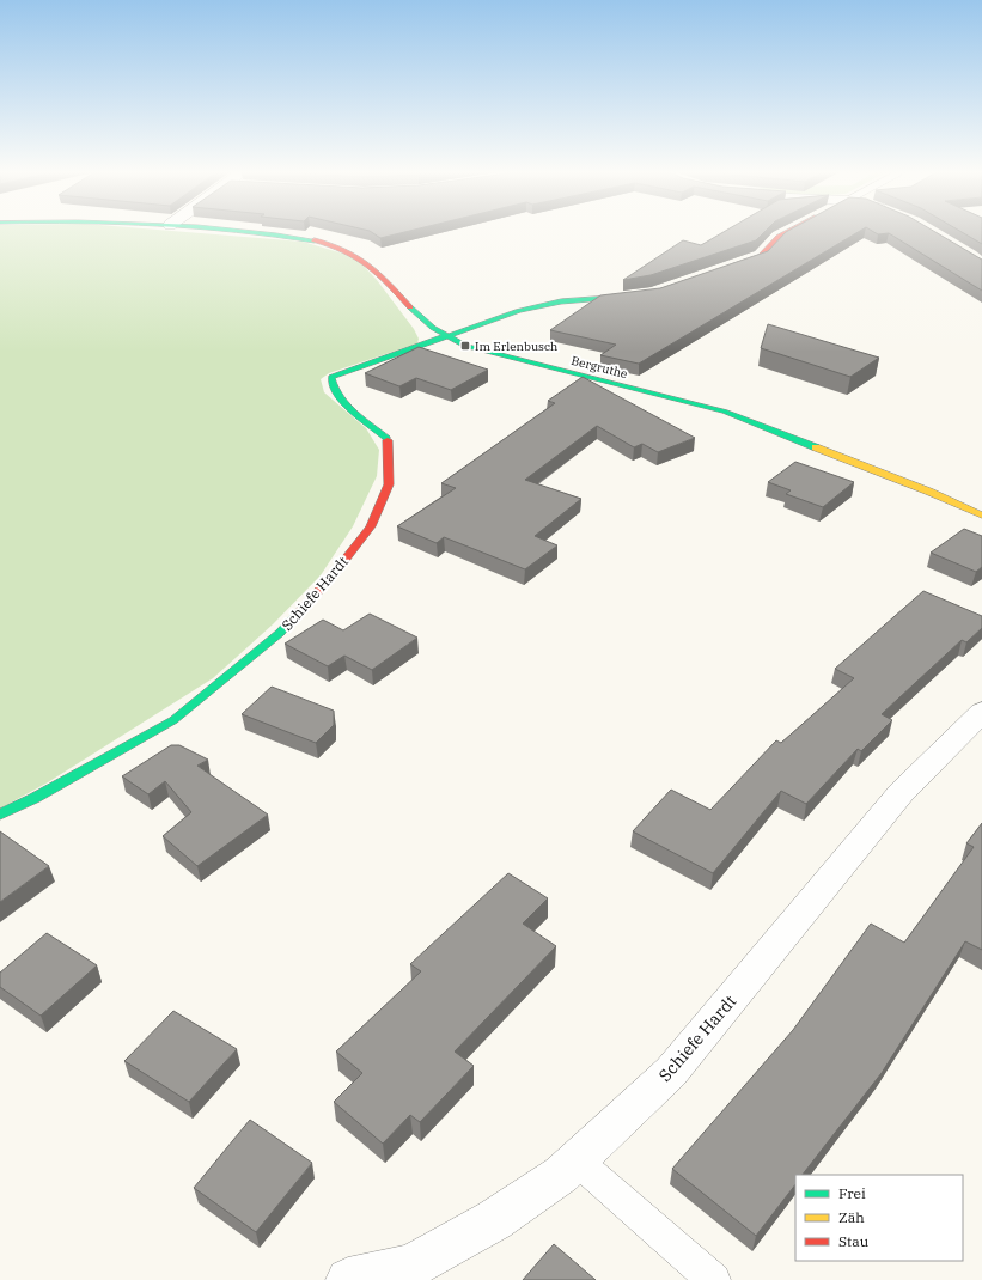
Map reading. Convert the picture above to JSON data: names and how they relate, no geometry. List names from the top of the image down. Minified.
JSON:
{"streets":{"street":["Bergruthe","Schiefe Hardt"]},"crossings":[["Bergruthe","Schiefe Hardt"]],"places":{"transit":["Im Erlenbusch"]},"legend":["Frei","Zäh","Stau"]}
